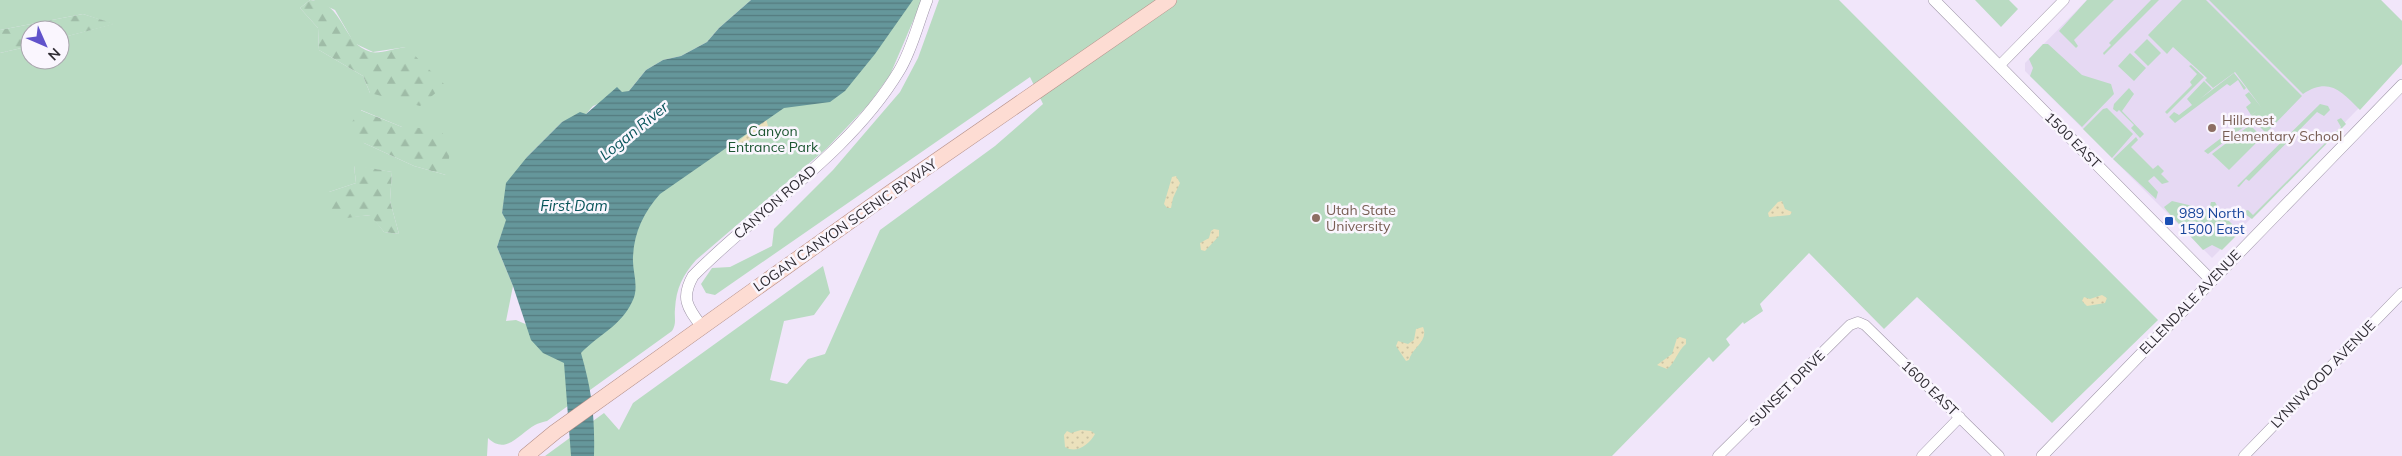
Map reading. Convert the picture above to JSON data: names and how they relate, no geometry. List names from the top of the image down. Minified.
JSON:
{"streets":{"main road":["LOGAN CANYON SCENIC BYWAY"],"street":["1500 EAST","CANYON ROAD","ELLENDALE AVENUE","LYNNWOOD AVENUE","SUNSET DRIVE","1600 EAST"]},"crossings":[["1500 EAST","ELLENDALE AVENUE"],["CANYON ROAD","LOGAN CANYON SCENIC BYWAY"],["SUNSET DRIVE","1600 EAST"]],"water":["Logan River","First Dam"],"parks":["Canyon Entrance Park"],"places":{"other":["Hillcrest Elementary School","Utah State University"],"transit":["989 North 1500 East"]},"north":"bottom right"}
